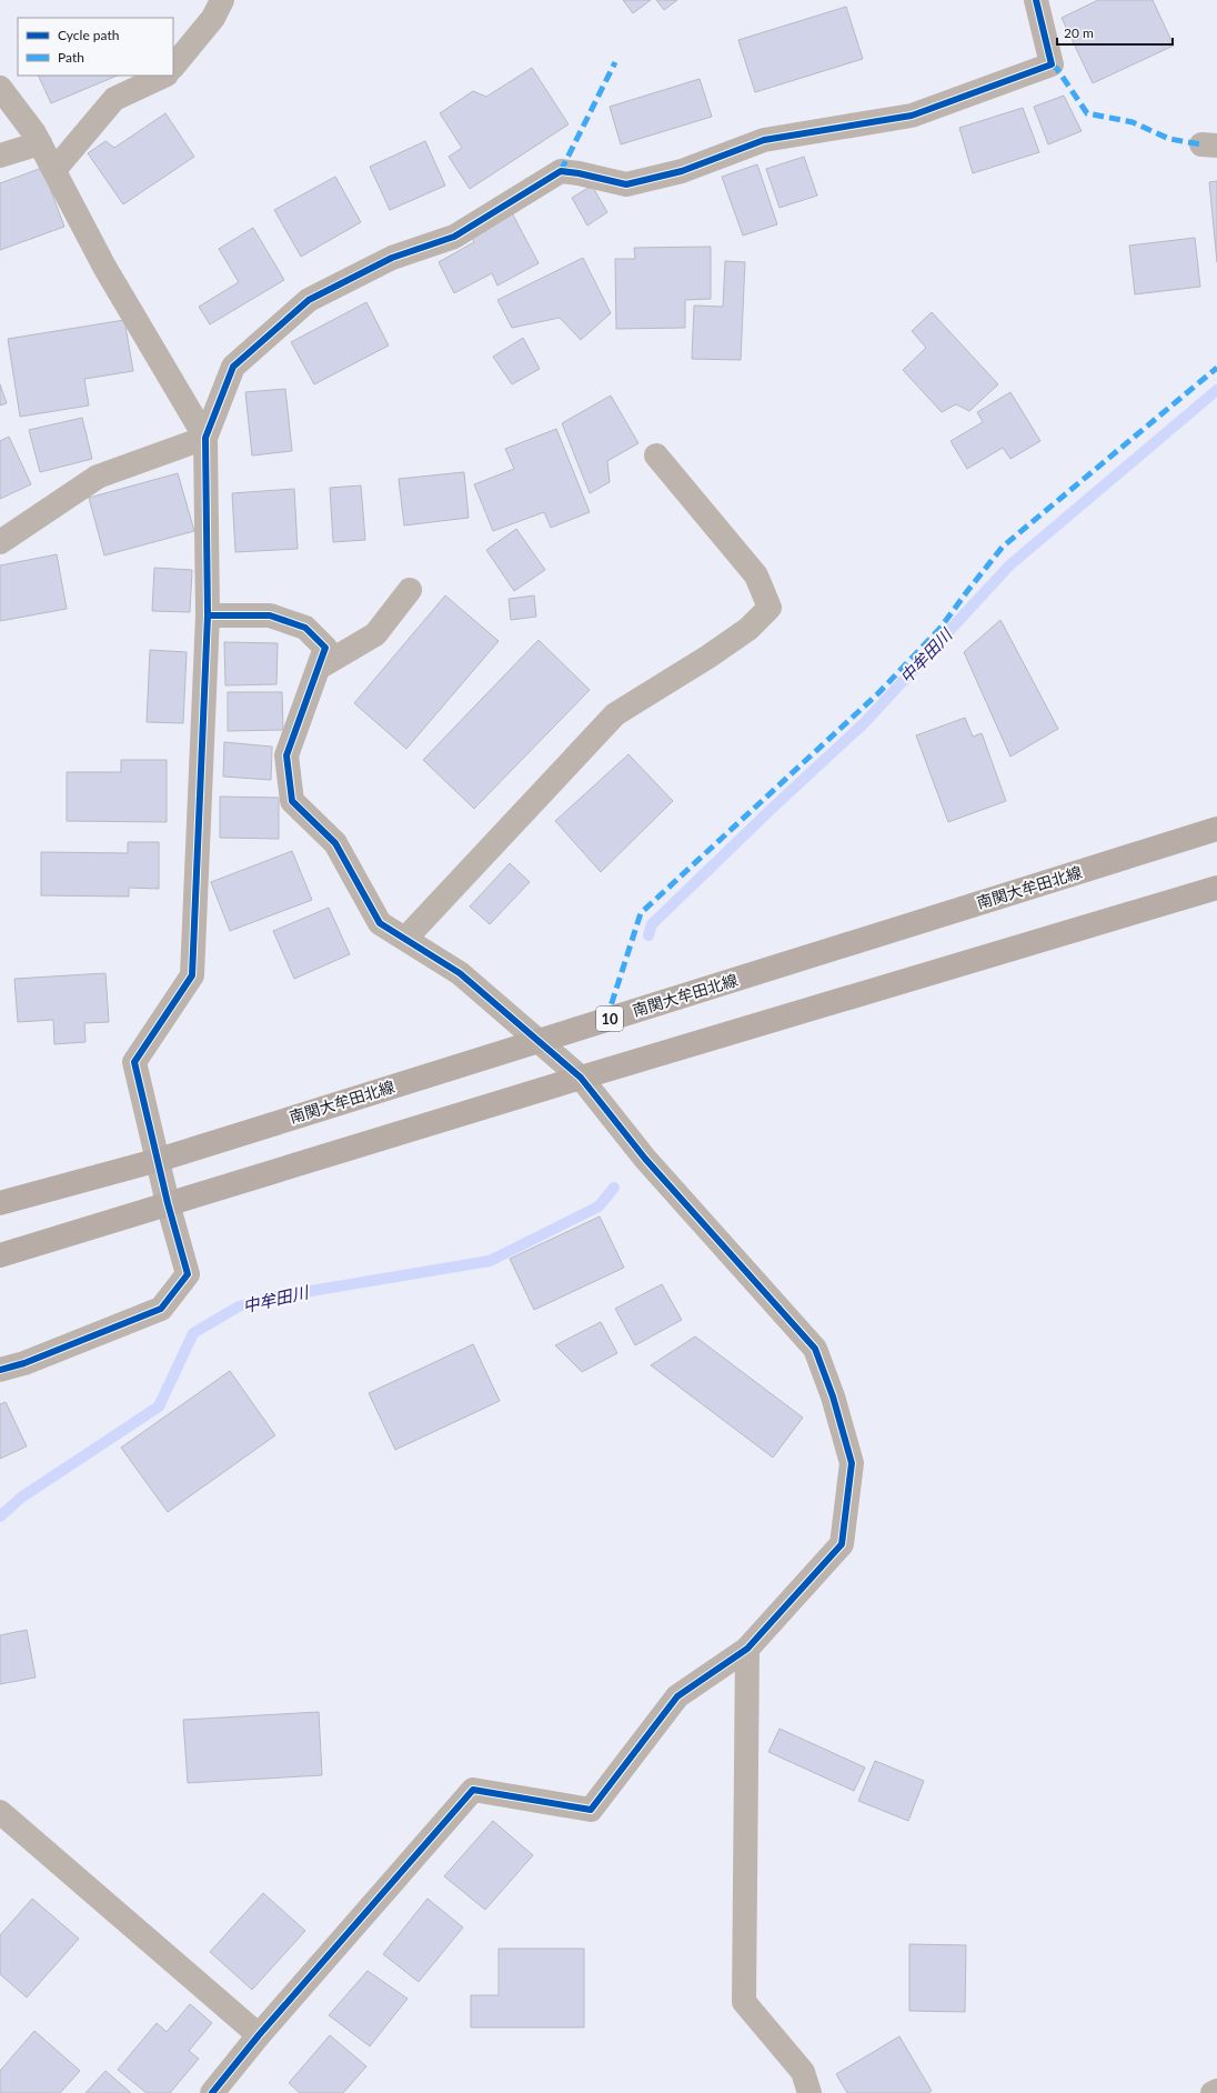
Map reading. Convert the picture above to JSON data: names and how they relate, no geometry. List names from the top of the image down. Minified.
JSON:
{"streets":{"main road":["南関大牟田北線","10"]},"water":["中牟田川"],"legend":["Cycle path","Path"],"scale_bar":"20 m"}
